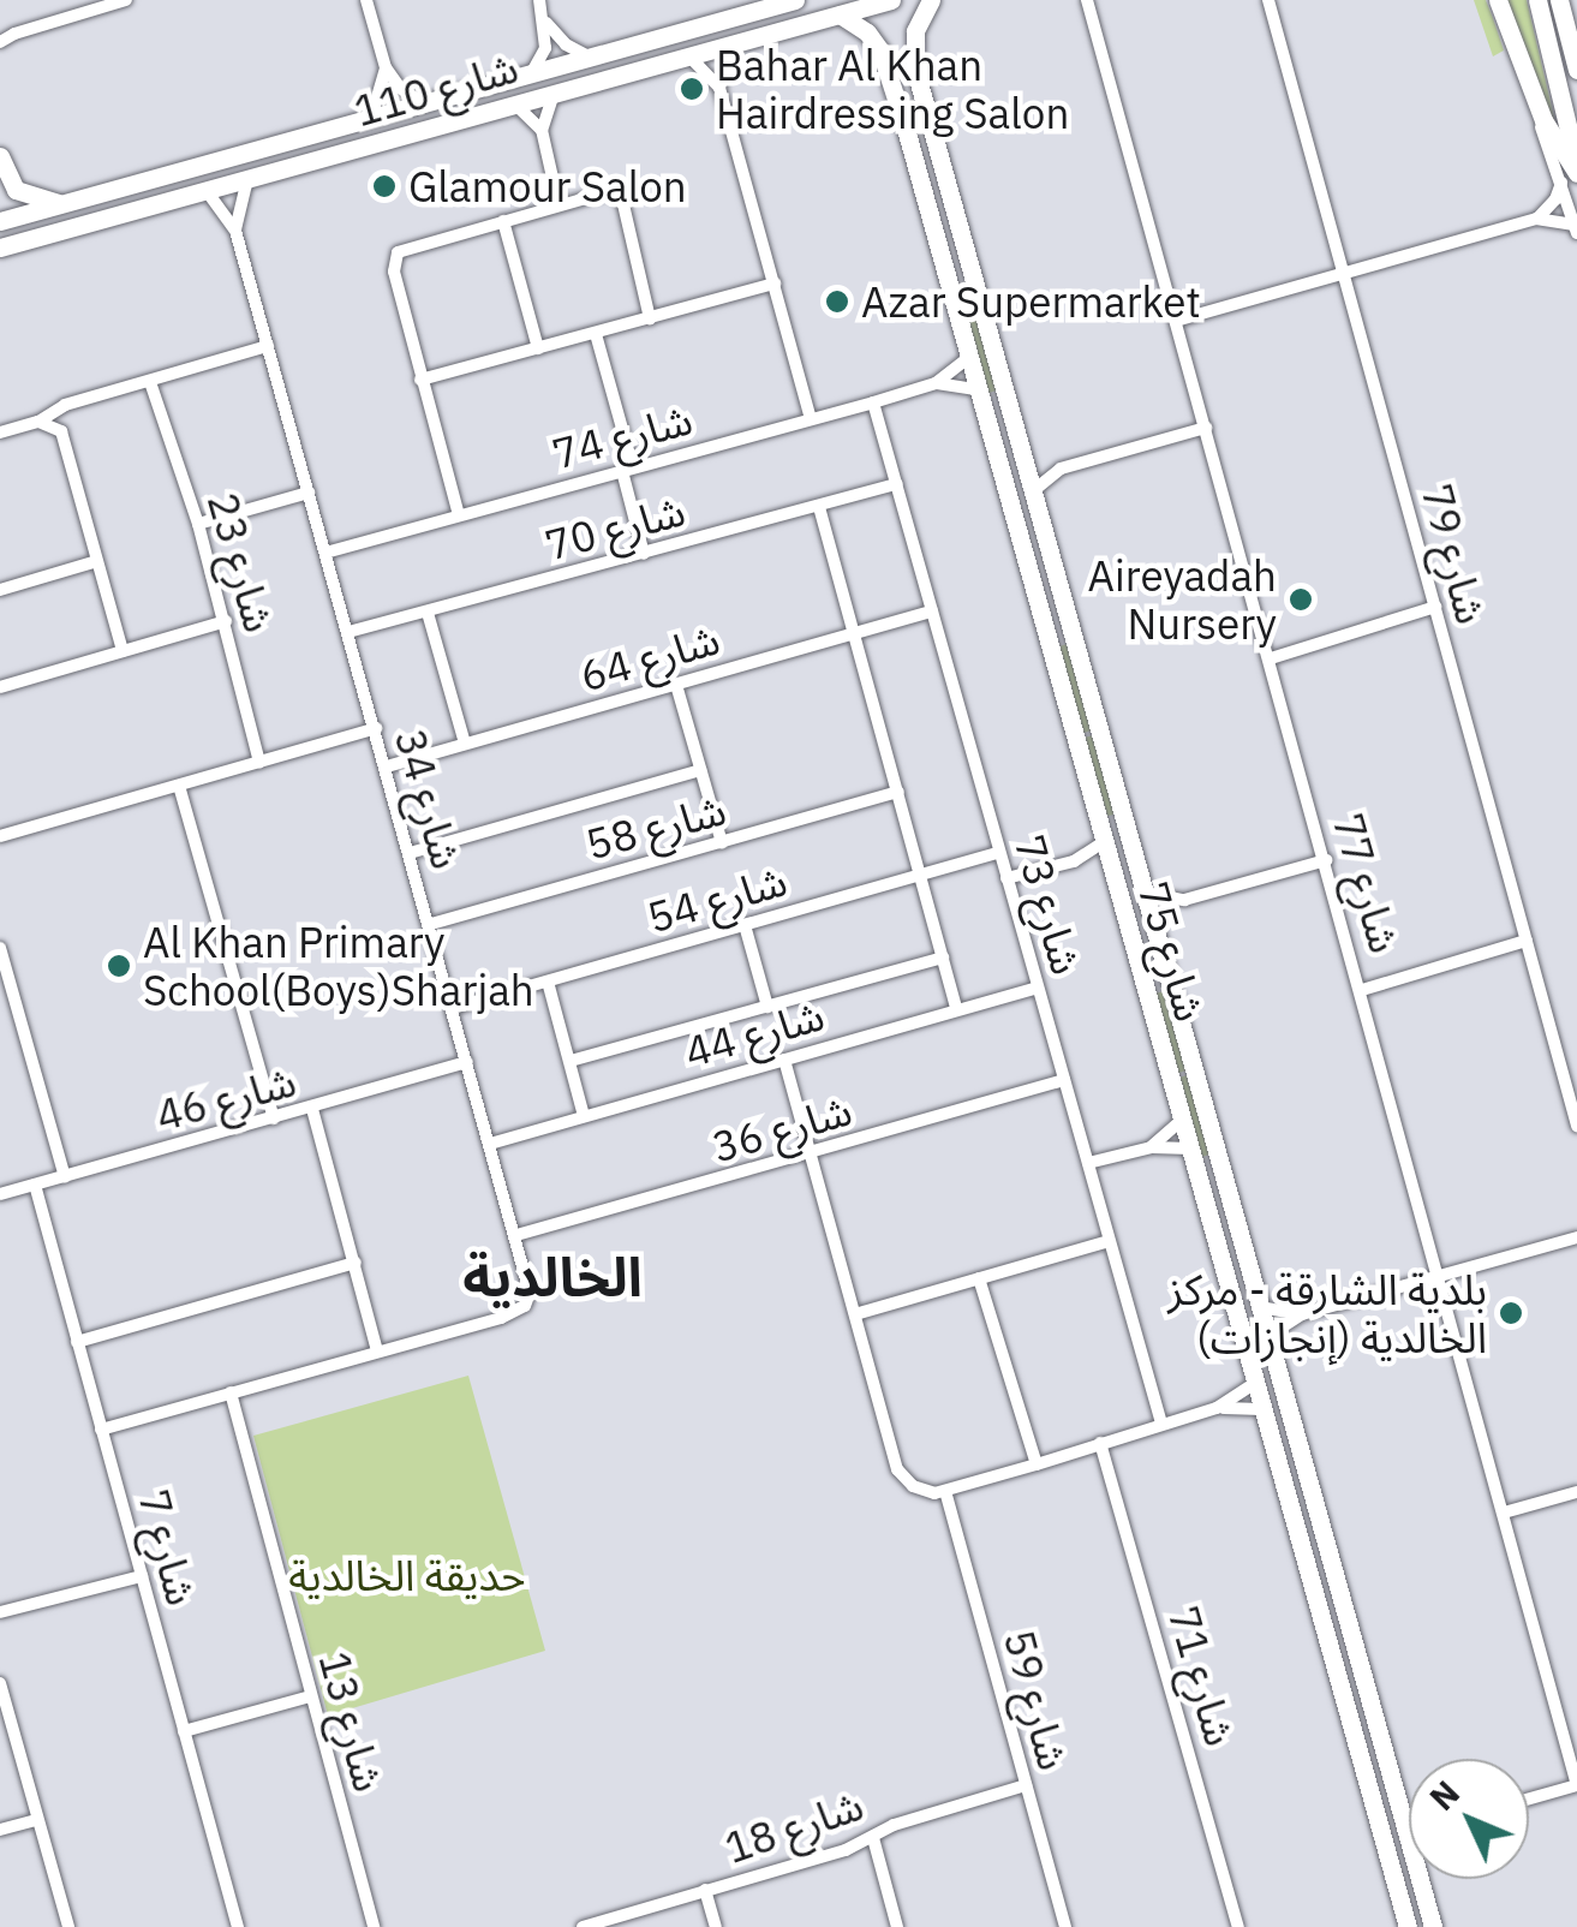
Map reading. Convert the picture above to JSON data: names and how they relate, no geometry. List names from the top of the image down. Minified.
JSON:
{"streets":{"street":["شارع 110","شارع 74","شارع 70","شارع 79","شارع 23","شارع 64","شارع 34","شارع 58","شارع 77","شارع 54","شارع 73","شارع 75","شارع 44","شارع 46","شارع 36","شارع 7","شارع 71","شارع 59","شارع 13","شارع 18"]},"crossings":[["شارع 110","شارع 34"],["شارع 74","شارع 34"],["شارع 74","شارع 73"],["شارع 74","شارع 75"],["شارع 70","شارع 34"],["شارع 70","شارع 73"],["شارع 64","شارع 34"],["شارع 64","شارع 73"],["شارع 34","شارع 58"],["شارع 34","شارع 54"],["شارع 34","شارع 44"],["شارع 34","شارع 46"],["شارع 34","شارع 36"],["شارع 34","شارع 7"],["شارع 34","شارع 13"],["شارع 54","شارع 73"],["شارع 73","شارع 44"],["شارع 73","شارع 36"],["شارع 46","شارع 7"],["شارع 59","شارع 18"]],"districts":["الخالدية"],"parks":["حديقة الخالدية"],"places":["Bahar Al Khan Hairdressing Salon","Glamour Salon","Azar Supermarket","Aireyadah Nursery","Al Khan Primary School(Boys)Sharjah","بلدية الشارقة - مركز الخالدية (إنجازات)"],"north":"top left"}
